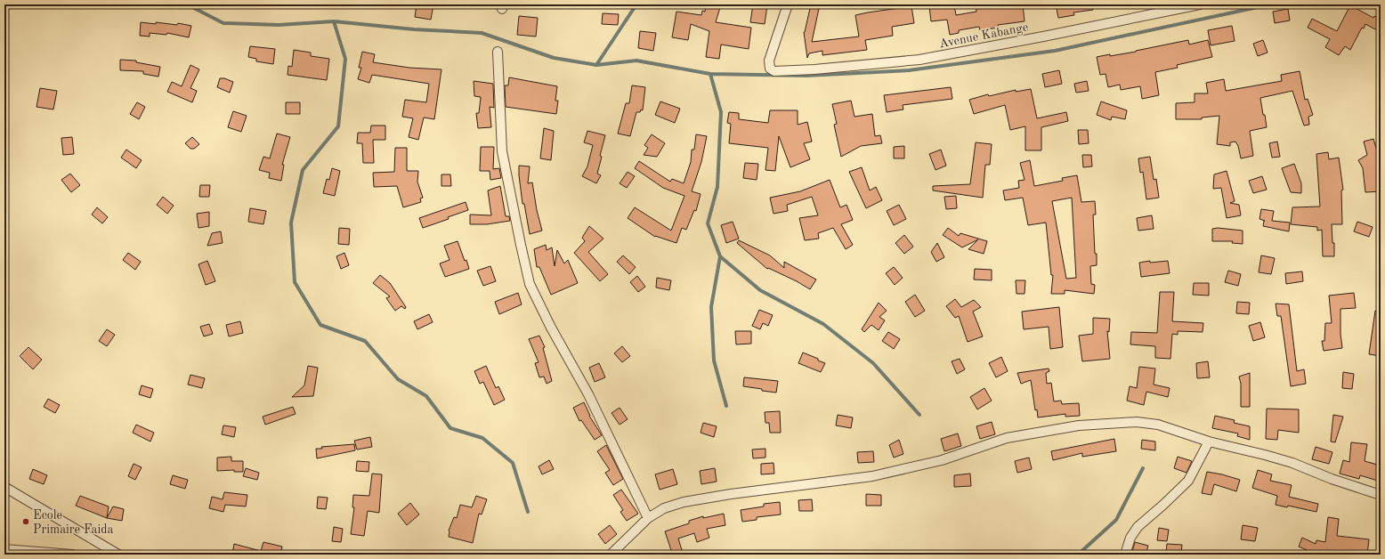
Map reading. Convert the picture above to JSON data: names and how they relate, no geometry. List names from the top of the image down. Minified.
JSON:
{"streets":{"street":["Avenue Kabange"]},"places":["Ecole Primaire Faida"]}
